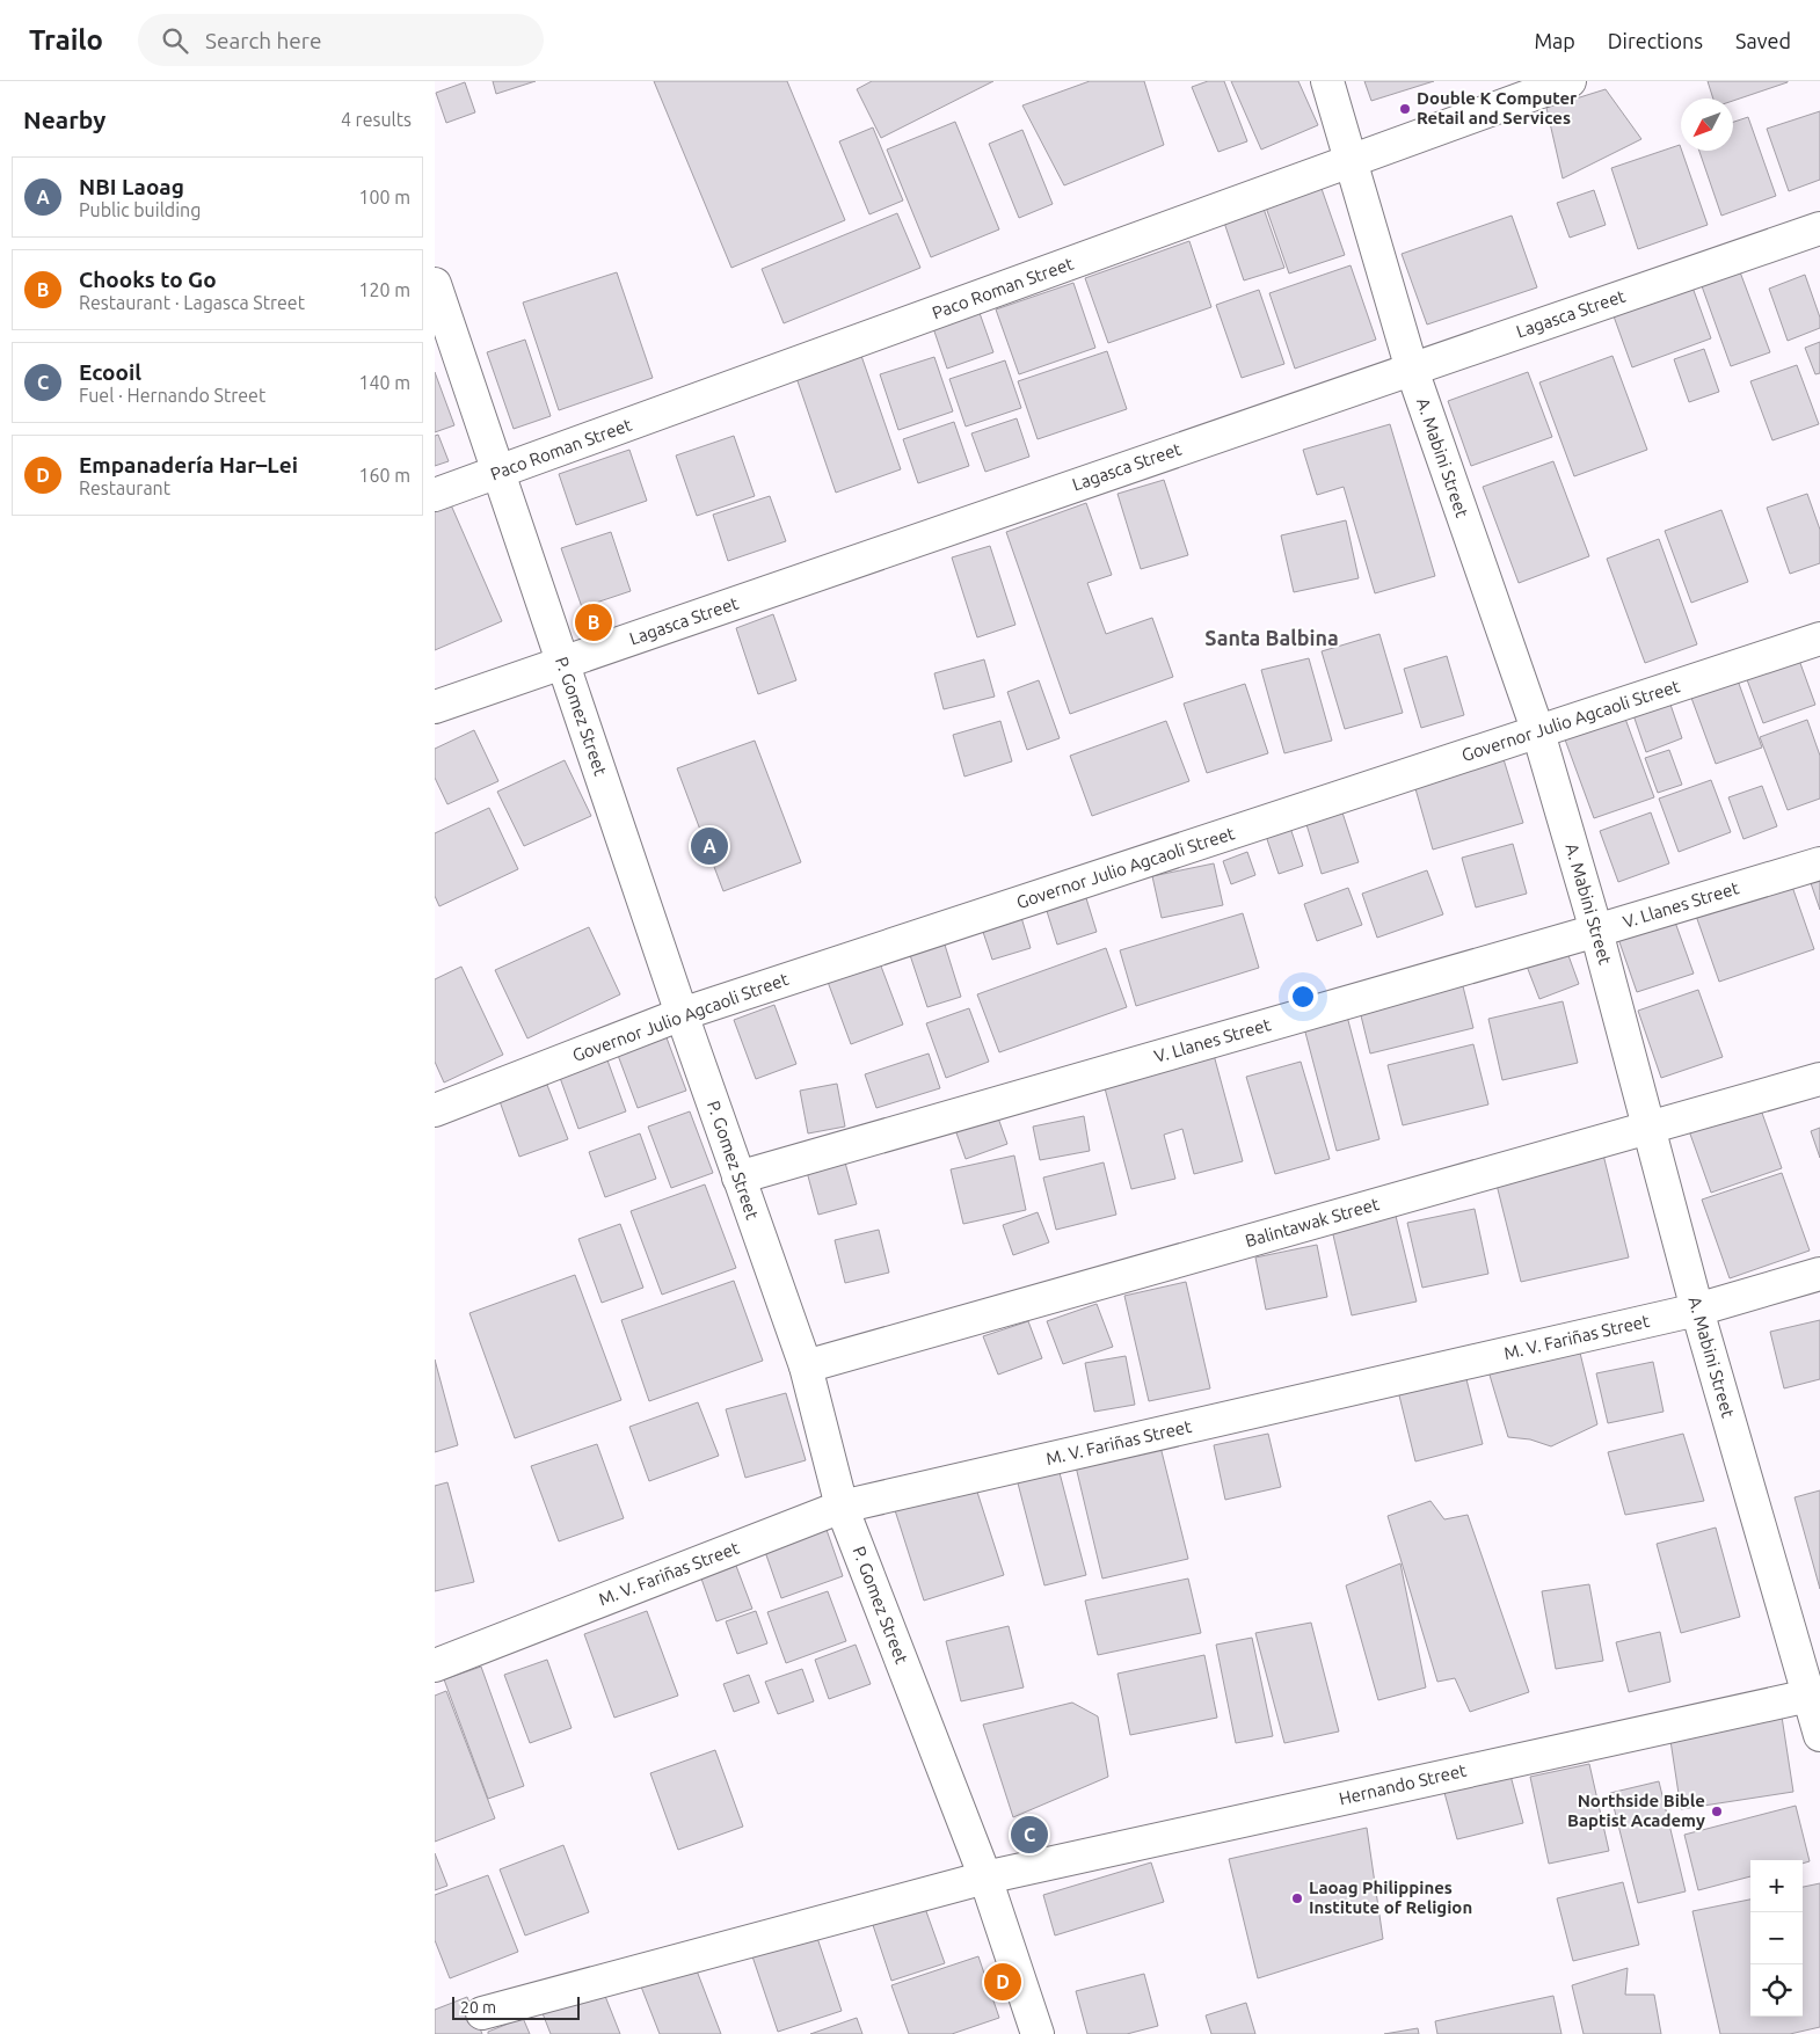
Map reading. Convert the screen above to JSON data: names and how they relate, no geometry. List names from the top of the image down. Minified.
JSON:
{"streets":{"street":["Paco Roman Street","Lagasca Street","A. Mabini Street","P. Gomez Street","Governor Julio Agcaoli Street","V. Llanes Street","Balintawak Street","M. V. Fariñas Street","Hernando Street"]},"crossings":[["Paco Roman Street","A. Mabini Street"],["Paco Roman Street","P. Gomez Street"],["Lagasca Street","A. Mabini Street"],["Lagasca Street","P. Gomez Street"],["A. Mabini Street","Governor Julio Agcaoli Street"],["A. Mabini Street","V. Llanes Street"],["A. Mabini Street","Balintawak Street"],["A. Mabini Street","M. V. Fariñas Street"],["A. Mabini Street","Hernando Street"],["P. Gomez Street","Governor Julio Agcaoli Street"],["P. Gomez Street","V. Llanes Street"],["P. Gomez Street","Balintawak Street"],["P. Gomez Street","M. V. Fariñas Street"],["P. Gomez Street","Hernando Street"]],"districts":["Santa Balbina"],"places":["Double K Computer Retail and Services","Northside Bible Baptist Academy","Laoag Philippines Institute of Religion"],"scale_bar":"20 m","north":"bottom left","page":{"header":"Trailo","search":"Search here","nav":["Map","Directions","Saved"],"heading":["Nearby","4 results"],"list":[{"mark":"A","name":"NBI Laoag","note":"Public building","value":"100 m"},{"mark":"B","name":"Chooks to Go","note":"Restaurant · Lagasca Street","value":"120 m"},{"mark":"C","name":"Ecooil","note":"Fuel · Hernando Street","value":"140 m"},{"mark":"D","name":"Empanadería Har–Lei","note":"Restaurant","value":"160 m"}],"pins":["B","A","C","D"],"map_buttons":["+","−"],"scale":"20 m"}}
